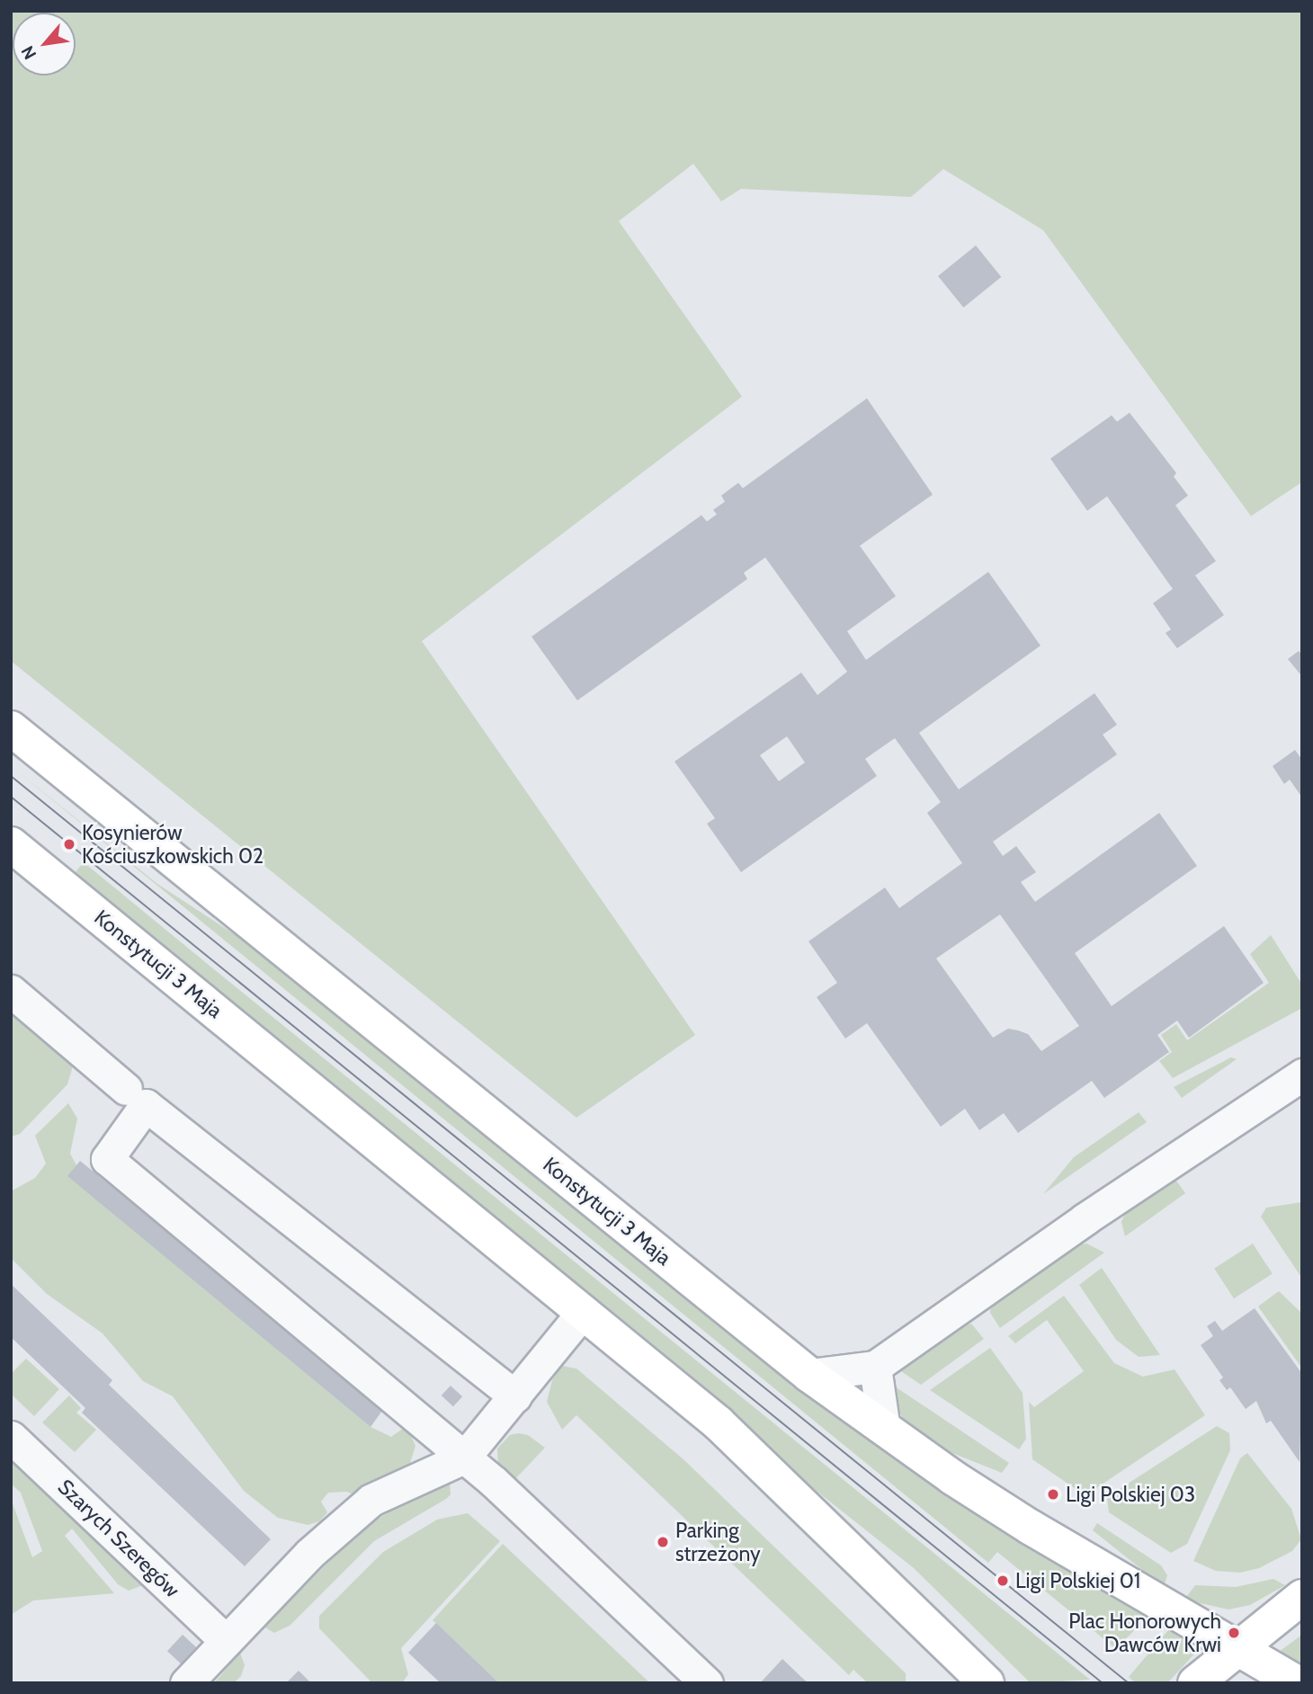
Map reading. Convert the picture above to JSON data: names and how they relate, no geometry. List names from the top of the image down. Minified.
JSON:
{"streets":{"street":["Konstytucji 3 Maja","Szarych Szeregów"]},"places":["Kosynierów Kościuszkowskich 02","Ligi Polskiej 03","Parking strzeżony","Ligi Polskiej 01","Plac Honorowych Dawców Krwi"],"north":"bottom left"}
